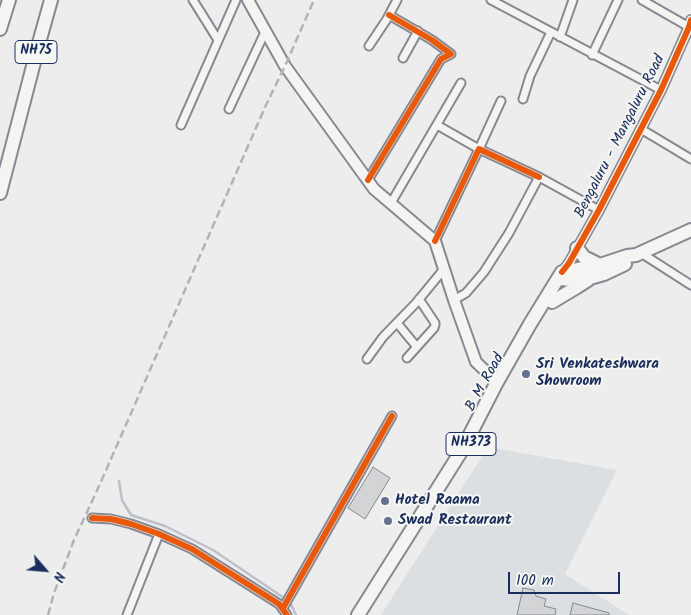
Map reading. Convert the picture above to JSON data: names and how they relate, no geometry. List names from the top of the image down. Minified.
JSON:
{"streets":{"highway":["NH75","Bengaluru - Mangaluru Road","B M Road","NH373"]},"crossings":[["Bengaluru - Mangaluru Road","B M Road"]],"places":["Sri Venkateshwara Showroom","Hotel Raama","Swad Restaurant"],"scale_bar":"100 m","north":"bottom right"}
